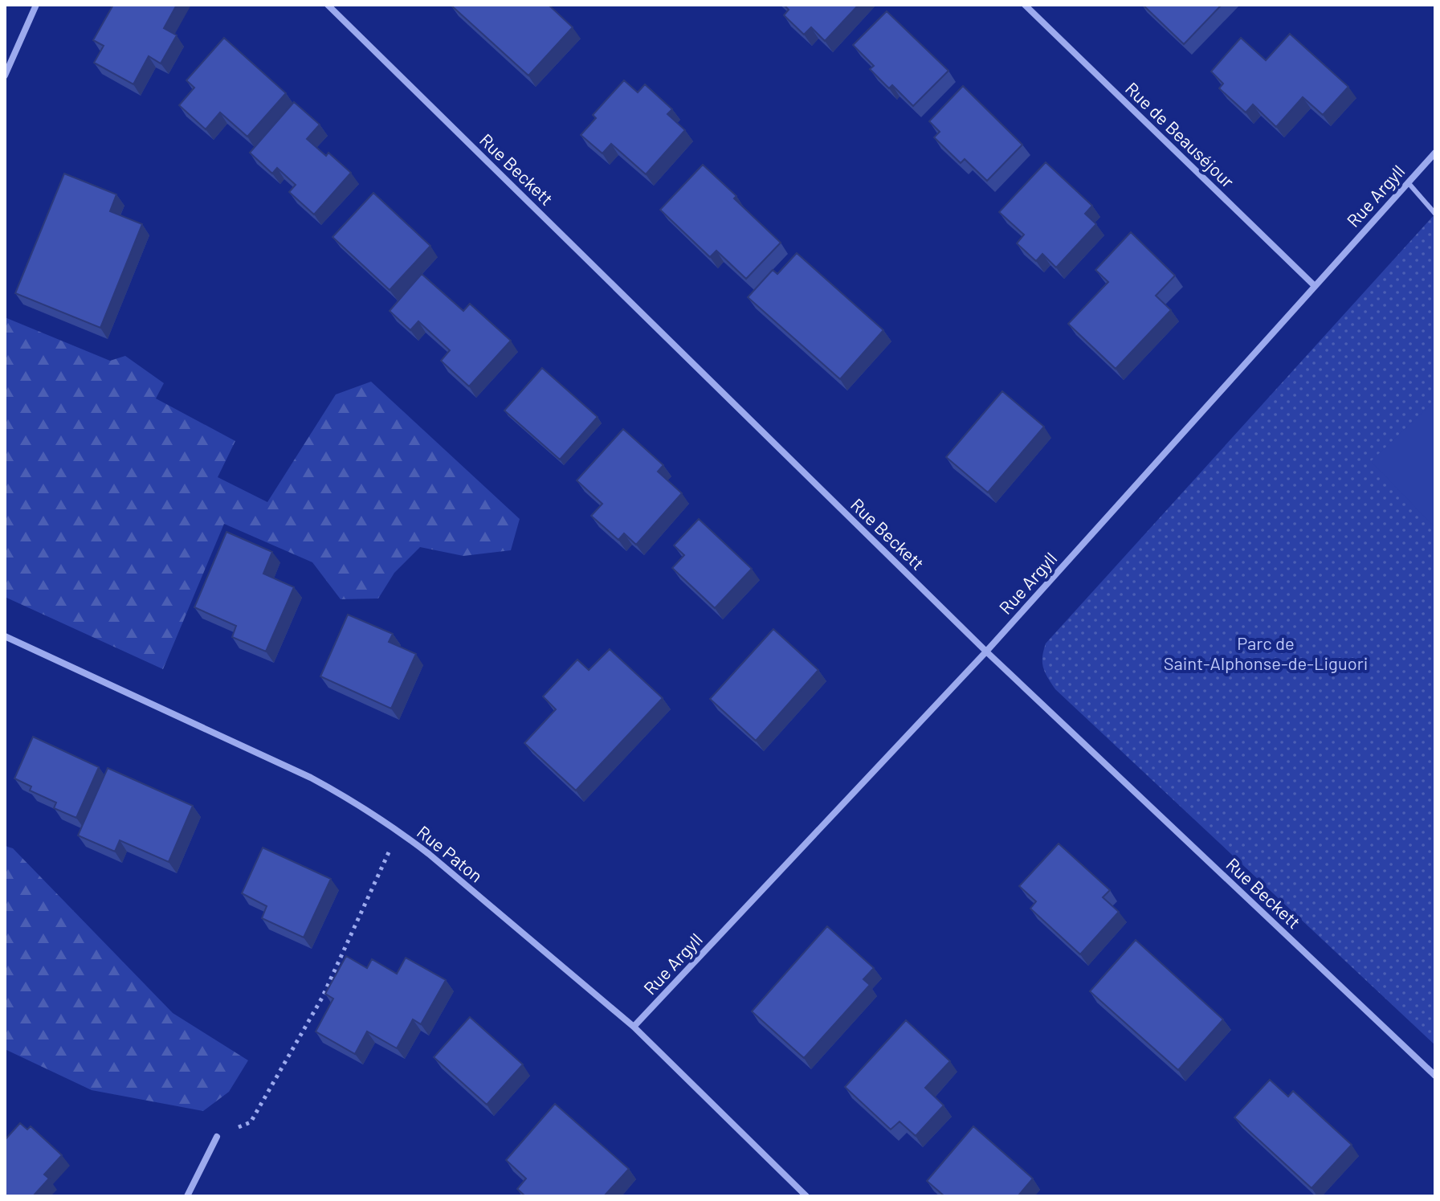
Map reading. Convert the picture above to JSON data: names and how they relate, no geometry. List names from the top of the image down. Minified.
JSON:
{"streets":{"street":["Rue de Beauséjour","Rue Beckett","Rue Argyll","Rue Paton"]},"crossings":[["Rue de Beauséjour","Rue Argyll"],["Rue Beckett","Rue Argyll"],["Rue Argyll","Rue Paton"]],"parks":["Parc de Saint-Alphonse-de-Liguori"]}
